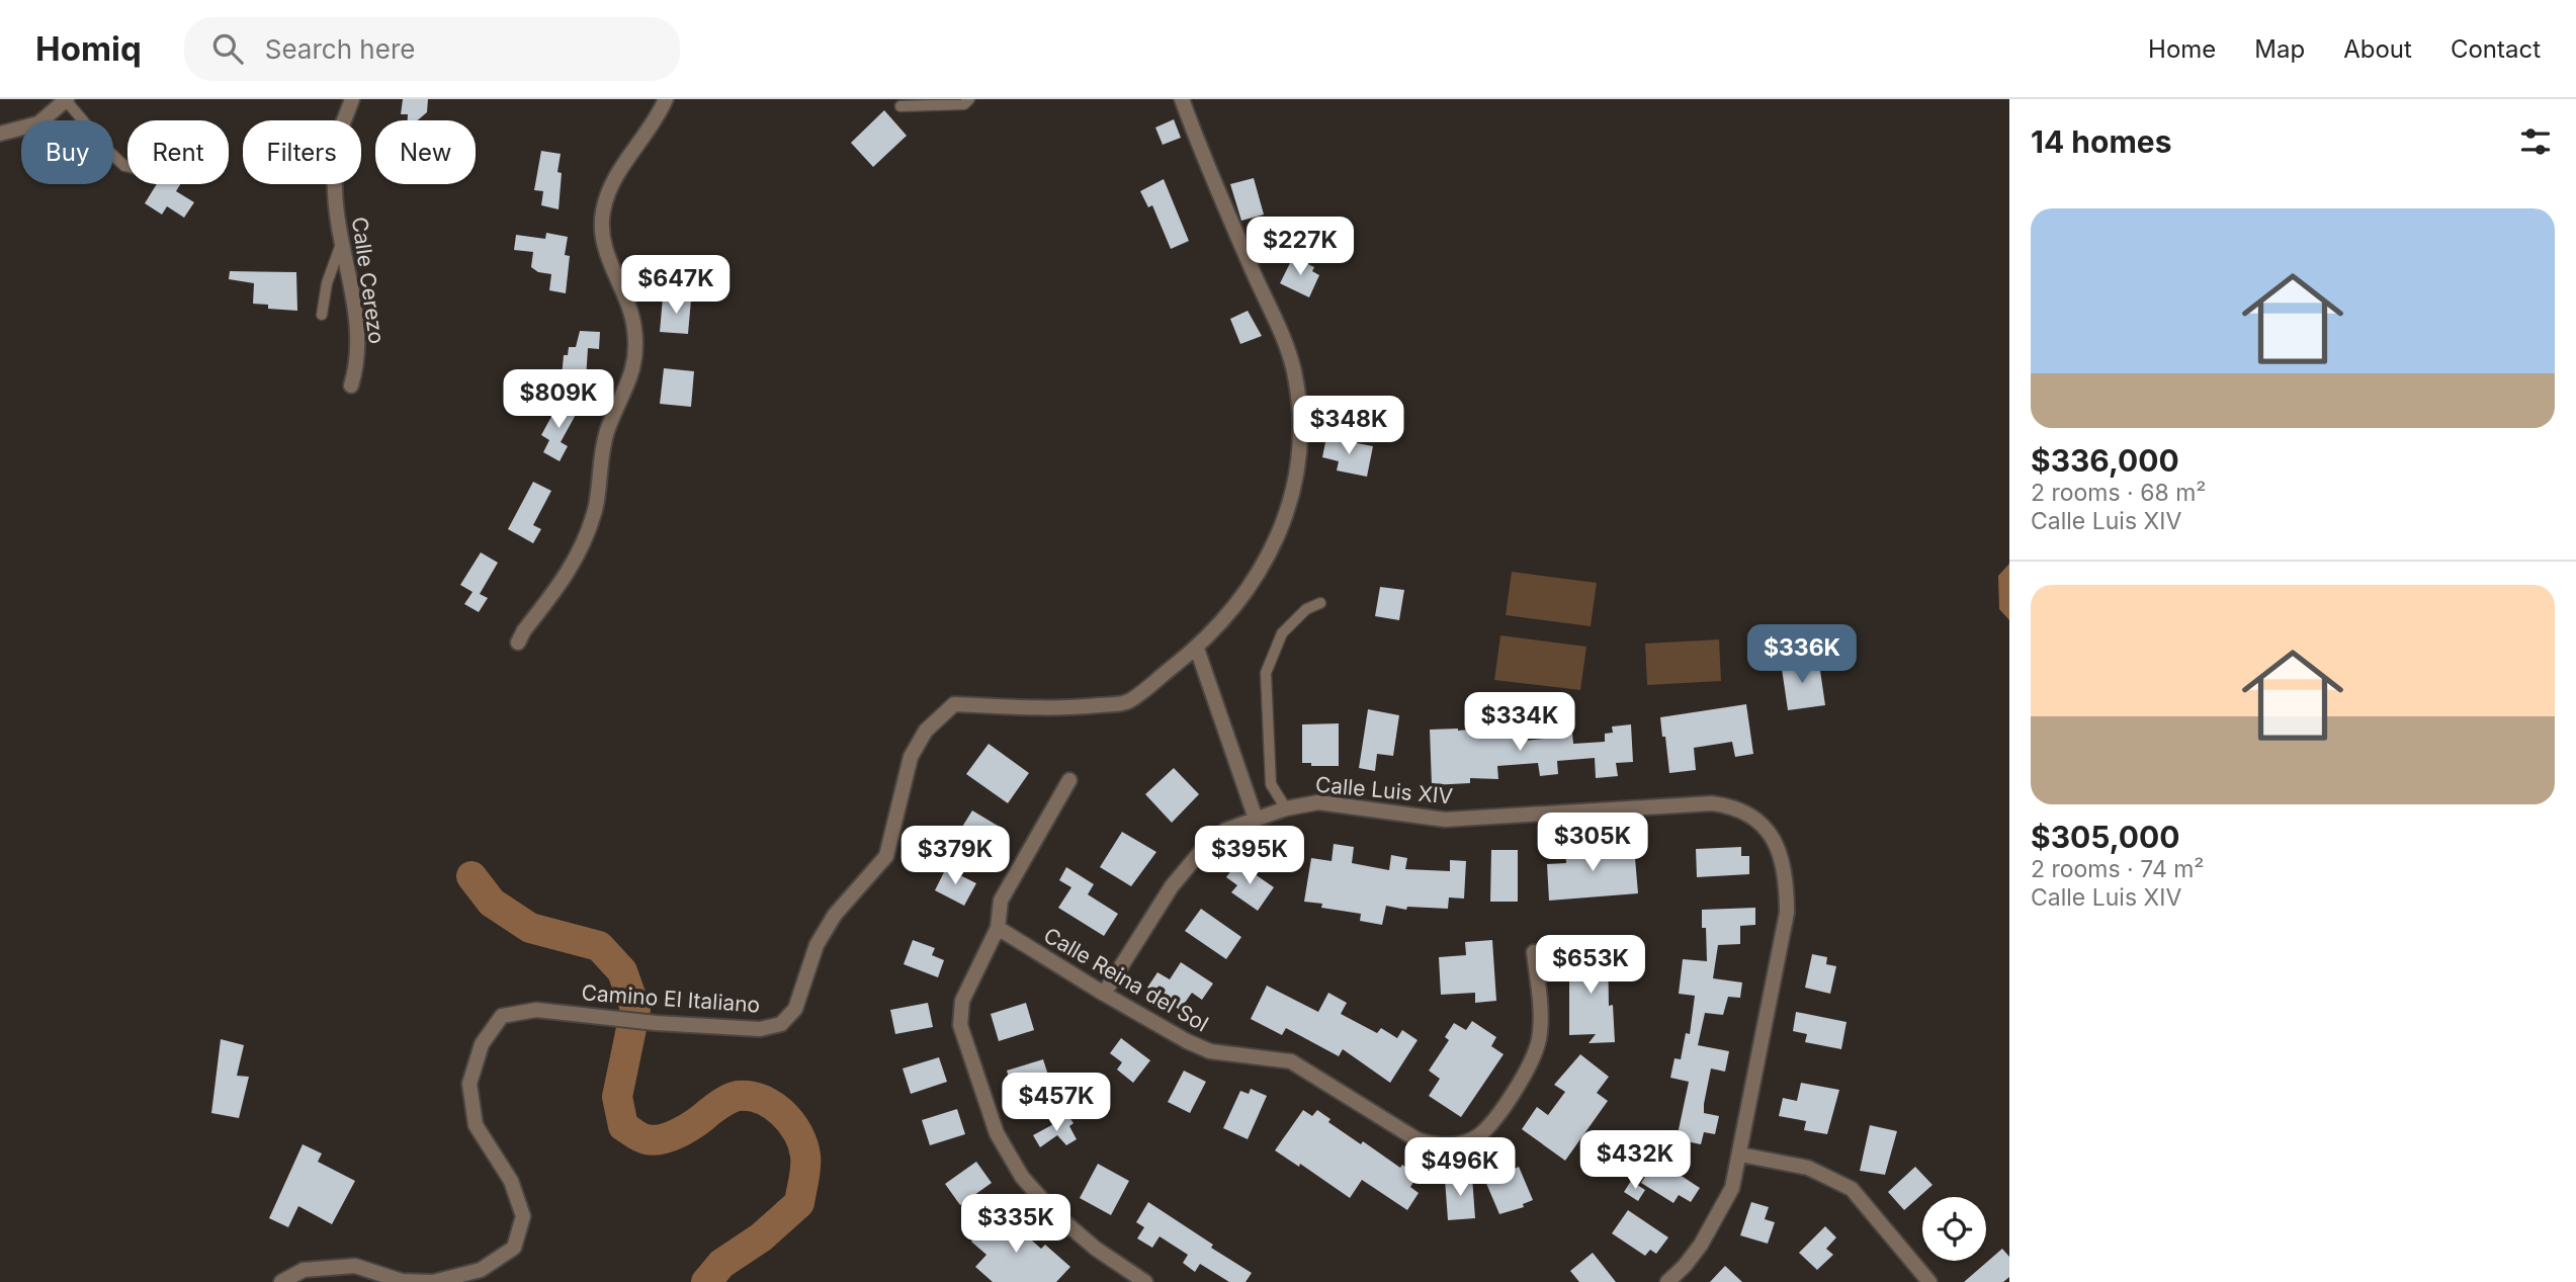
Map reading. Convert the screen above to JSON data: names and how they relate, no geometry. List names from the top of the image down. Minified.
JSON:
{"streets":{"street":["Calle Cerezo","Calle Luis XIV","Calle Reina del Sol","Camino El Italiano"]},"crossings":[["Calle Luis XIV","Calle Reina del Sol"]],"page":{"header":"Homiq","search":"Search here","nav":["Home","Map","About","Contact"],"heading":"14 homes","chip":["Buy","Rent","Filters","New"],"list":[{"name":"$336,000","note":"2 rooms · 68 m² · Calle Luis XIV"},{"name":"$305,000","note":"2 rooms · 74 m² · Calle Luis XIV"}],"price":["$227K","$647K","$809K","$348K","$336K","$334K","$305K","$379K","$395K","$653K","$457K","$432K","$496K","$335K"]}}
